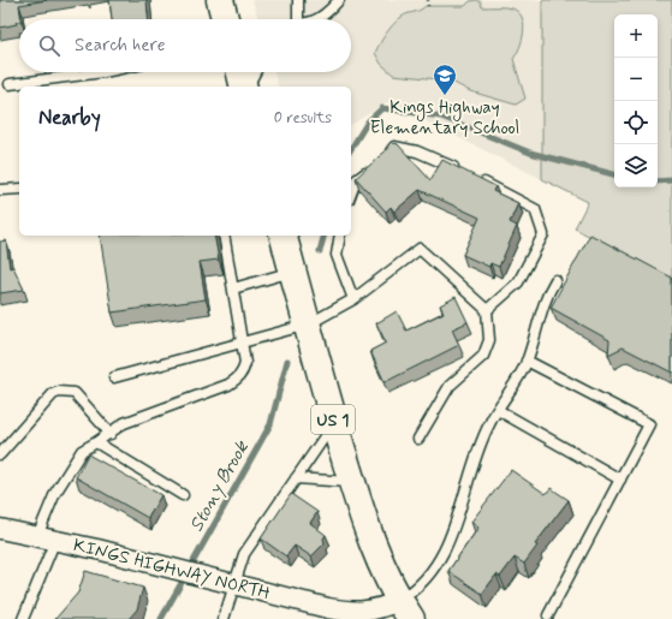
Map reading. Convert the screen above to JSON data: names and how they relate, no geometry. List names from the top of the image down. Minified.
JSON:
{"streets":{"main road":["US 1"],"street":["KINGS HIGHWAY NORTH"]},"crossings":[["US 1","KINGS HIGHWAY NORTH"]],"water":["Stony Brook"],"places":{"school or university":["Kings Highway Elementary School"]},"page":{"map_buttons":["+","−"],"search":"Search here","heading":["Nearby","0 results"]}}
